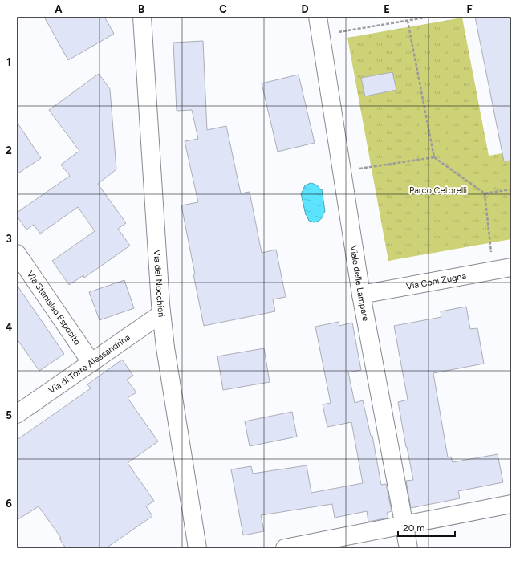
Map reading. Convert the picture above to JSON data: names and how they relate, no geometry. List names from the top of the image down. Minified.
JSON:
{"streets":{"street":["Via Coni Zugna","Via dei Nocchieri","Viale delle Lampare","Via Stanislao Esposito","Via di Torre Alessandrina"]},"crossings":[["Via Coni Zugna","Viale delle Lampare"],["Via dei Nocchieri","Via di Torre Alessandrina"],["Via Stanislao Esposito","Via di Torre Alessandrina"]],"parks":["Parco Cetorelli"],"scale_bar":"20 m","grid":{"columns":["A","B","C","D","E","F"],"rows":["1","2","3","4","5","6"]}}
